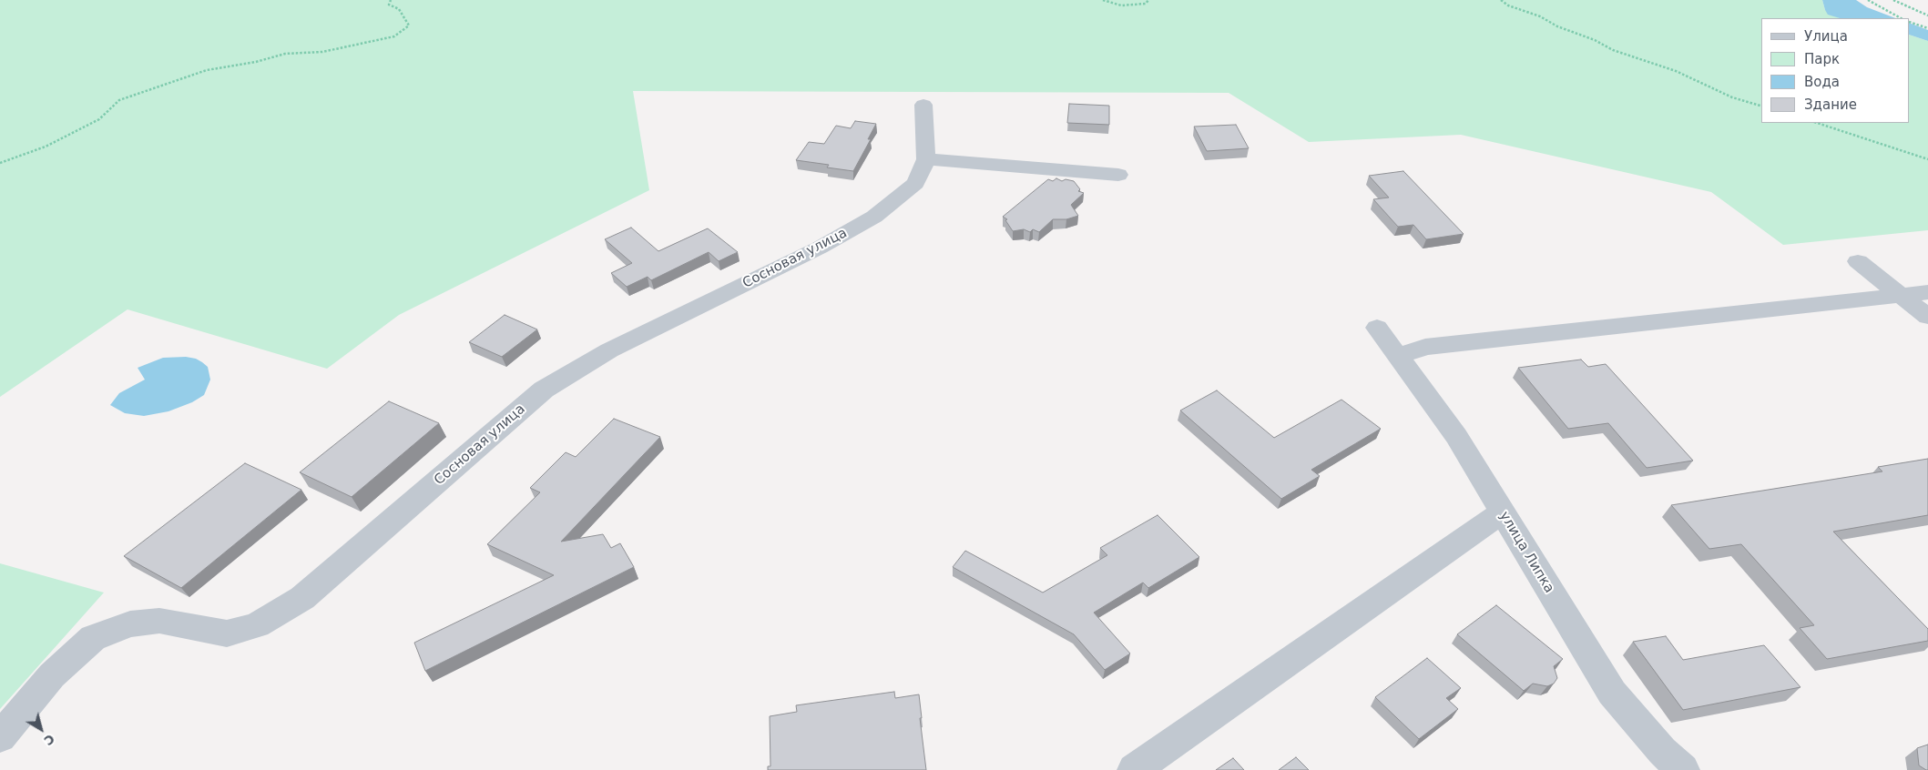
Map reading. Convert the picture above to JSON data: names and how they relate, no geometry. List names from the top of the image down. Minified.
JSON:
{"streets":{"street":["Сосновая улица","улица Липка"]},"legend":["Улица","Парк","Вода","Здание"],"north":"bottom right"}
